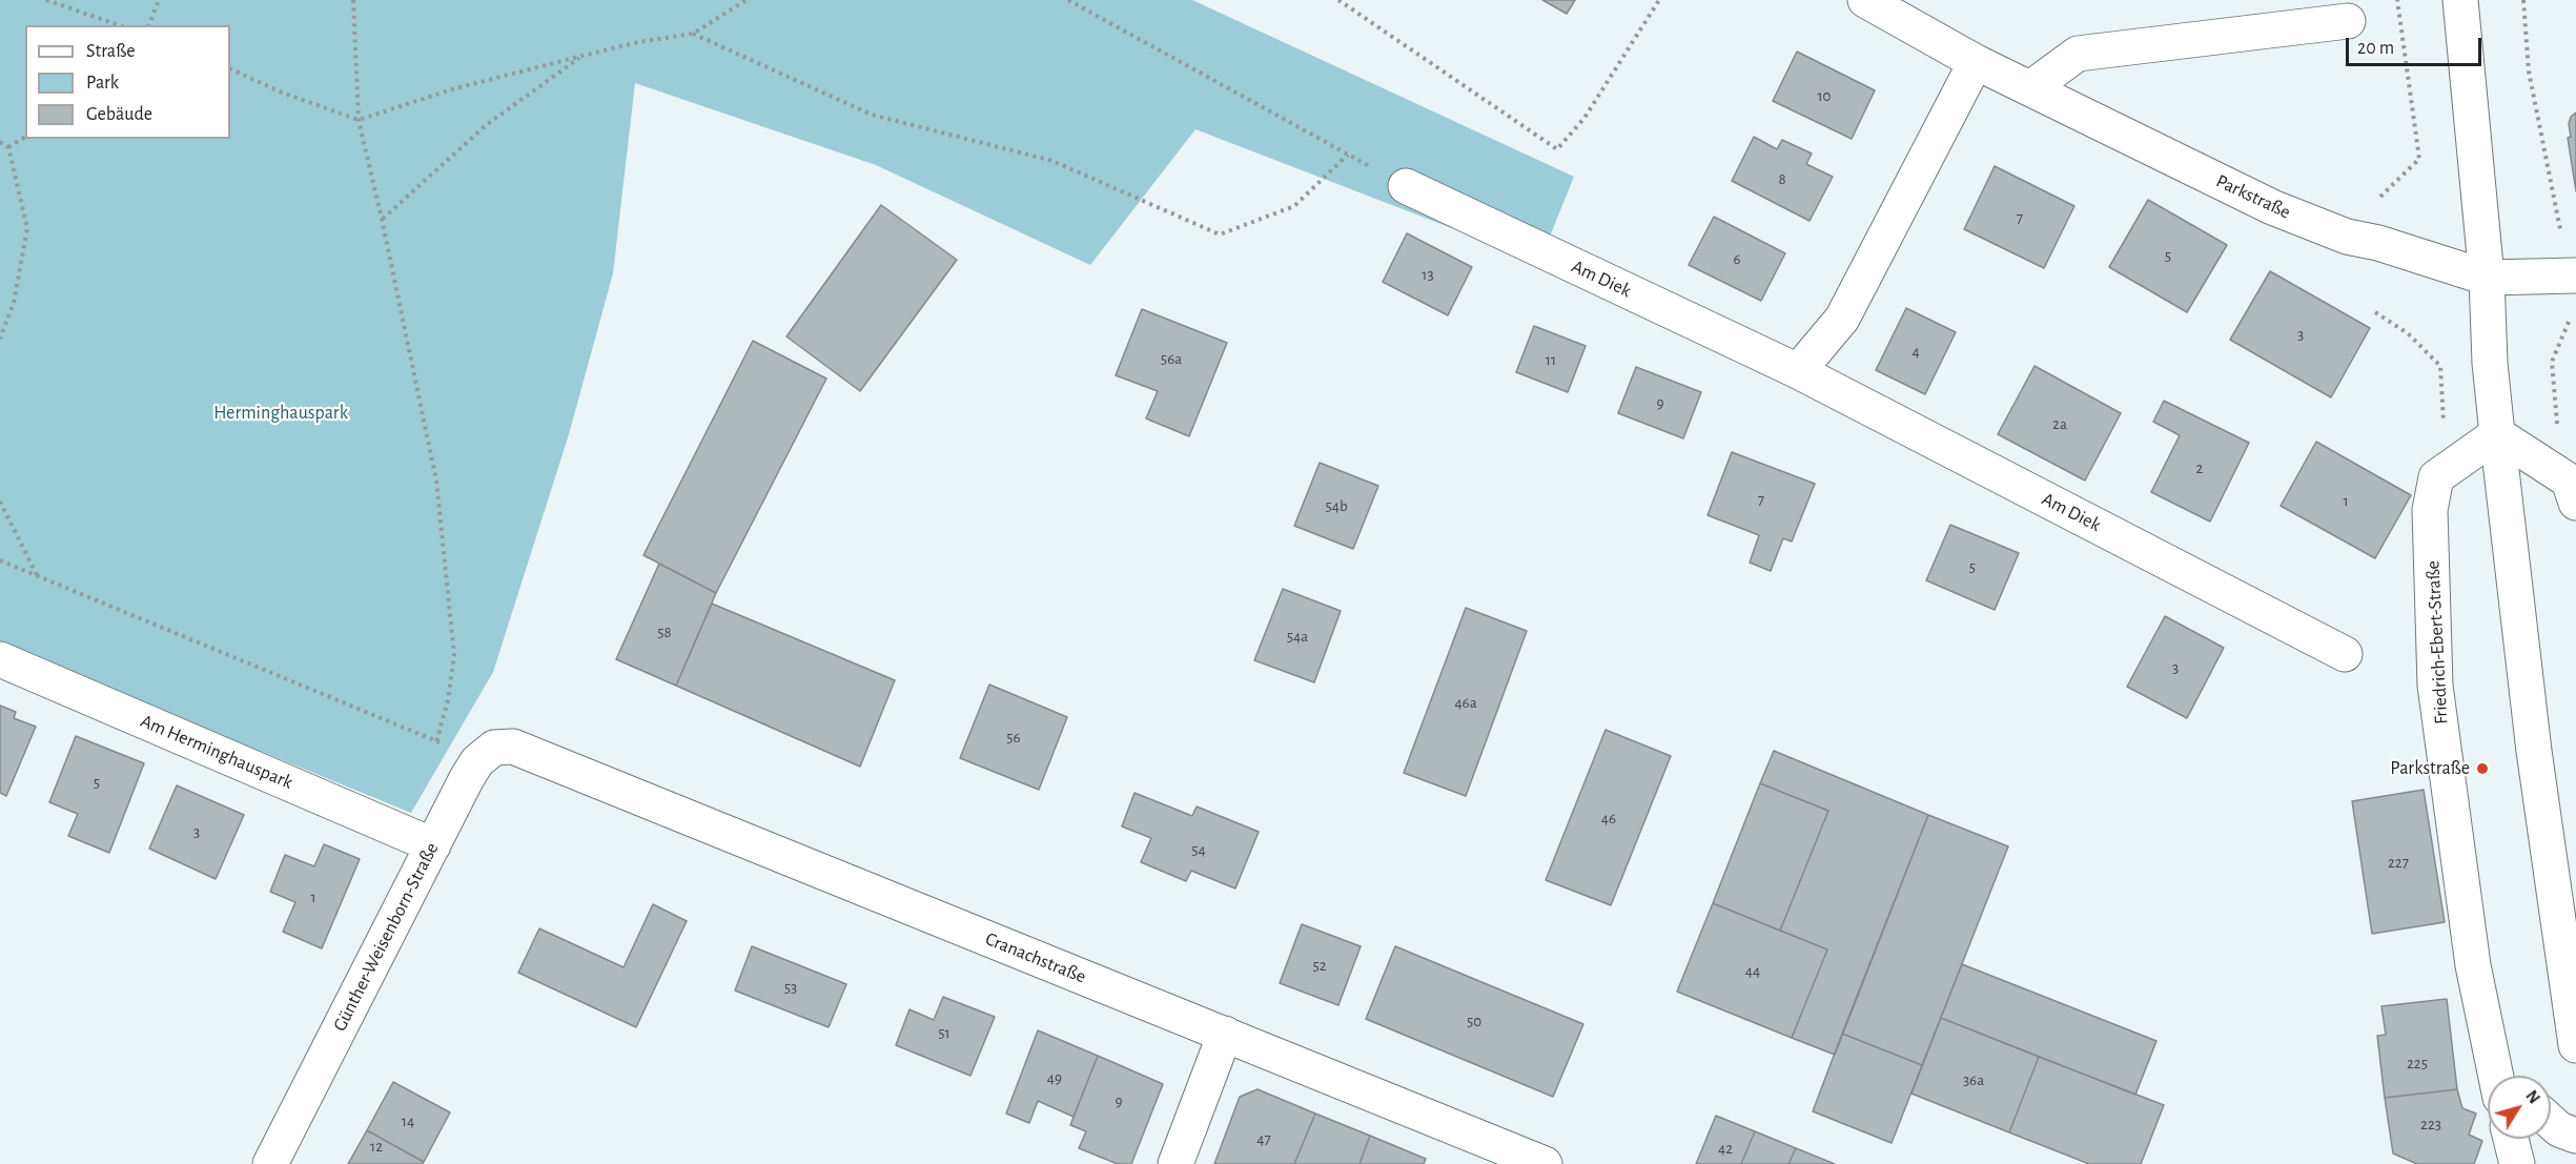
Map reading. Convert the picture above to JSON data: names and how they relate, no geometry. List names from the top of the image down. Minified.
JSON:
{"streets":{"street":["Parkstraße","Am Diek","Friedrich-Ebert-Straße","Am Herminghauspark","Günther-Weisenborn-Straße","Cranachstraße"]},"crossings":[["Am Herminghauspark","Günther-Weisenborn-Straße"],["Günther-Weisenborn-Straße","Cranachstraße"]],"parks":["Herminghauspark"],"places":["Parkstraße"],"house_numbers":["10","8","7","5","6","13","3","4","56a","11","9","2a","2","7","1","54b","5","58","54a","3","46a","56","5","46","3","54","227","1","52","44","53","50","51","225","49","36a","9","14","223","47","12","42"],"legend":["Straße","Park","Gebäude"],"scale_bar":"20 m","north":"top right"}
